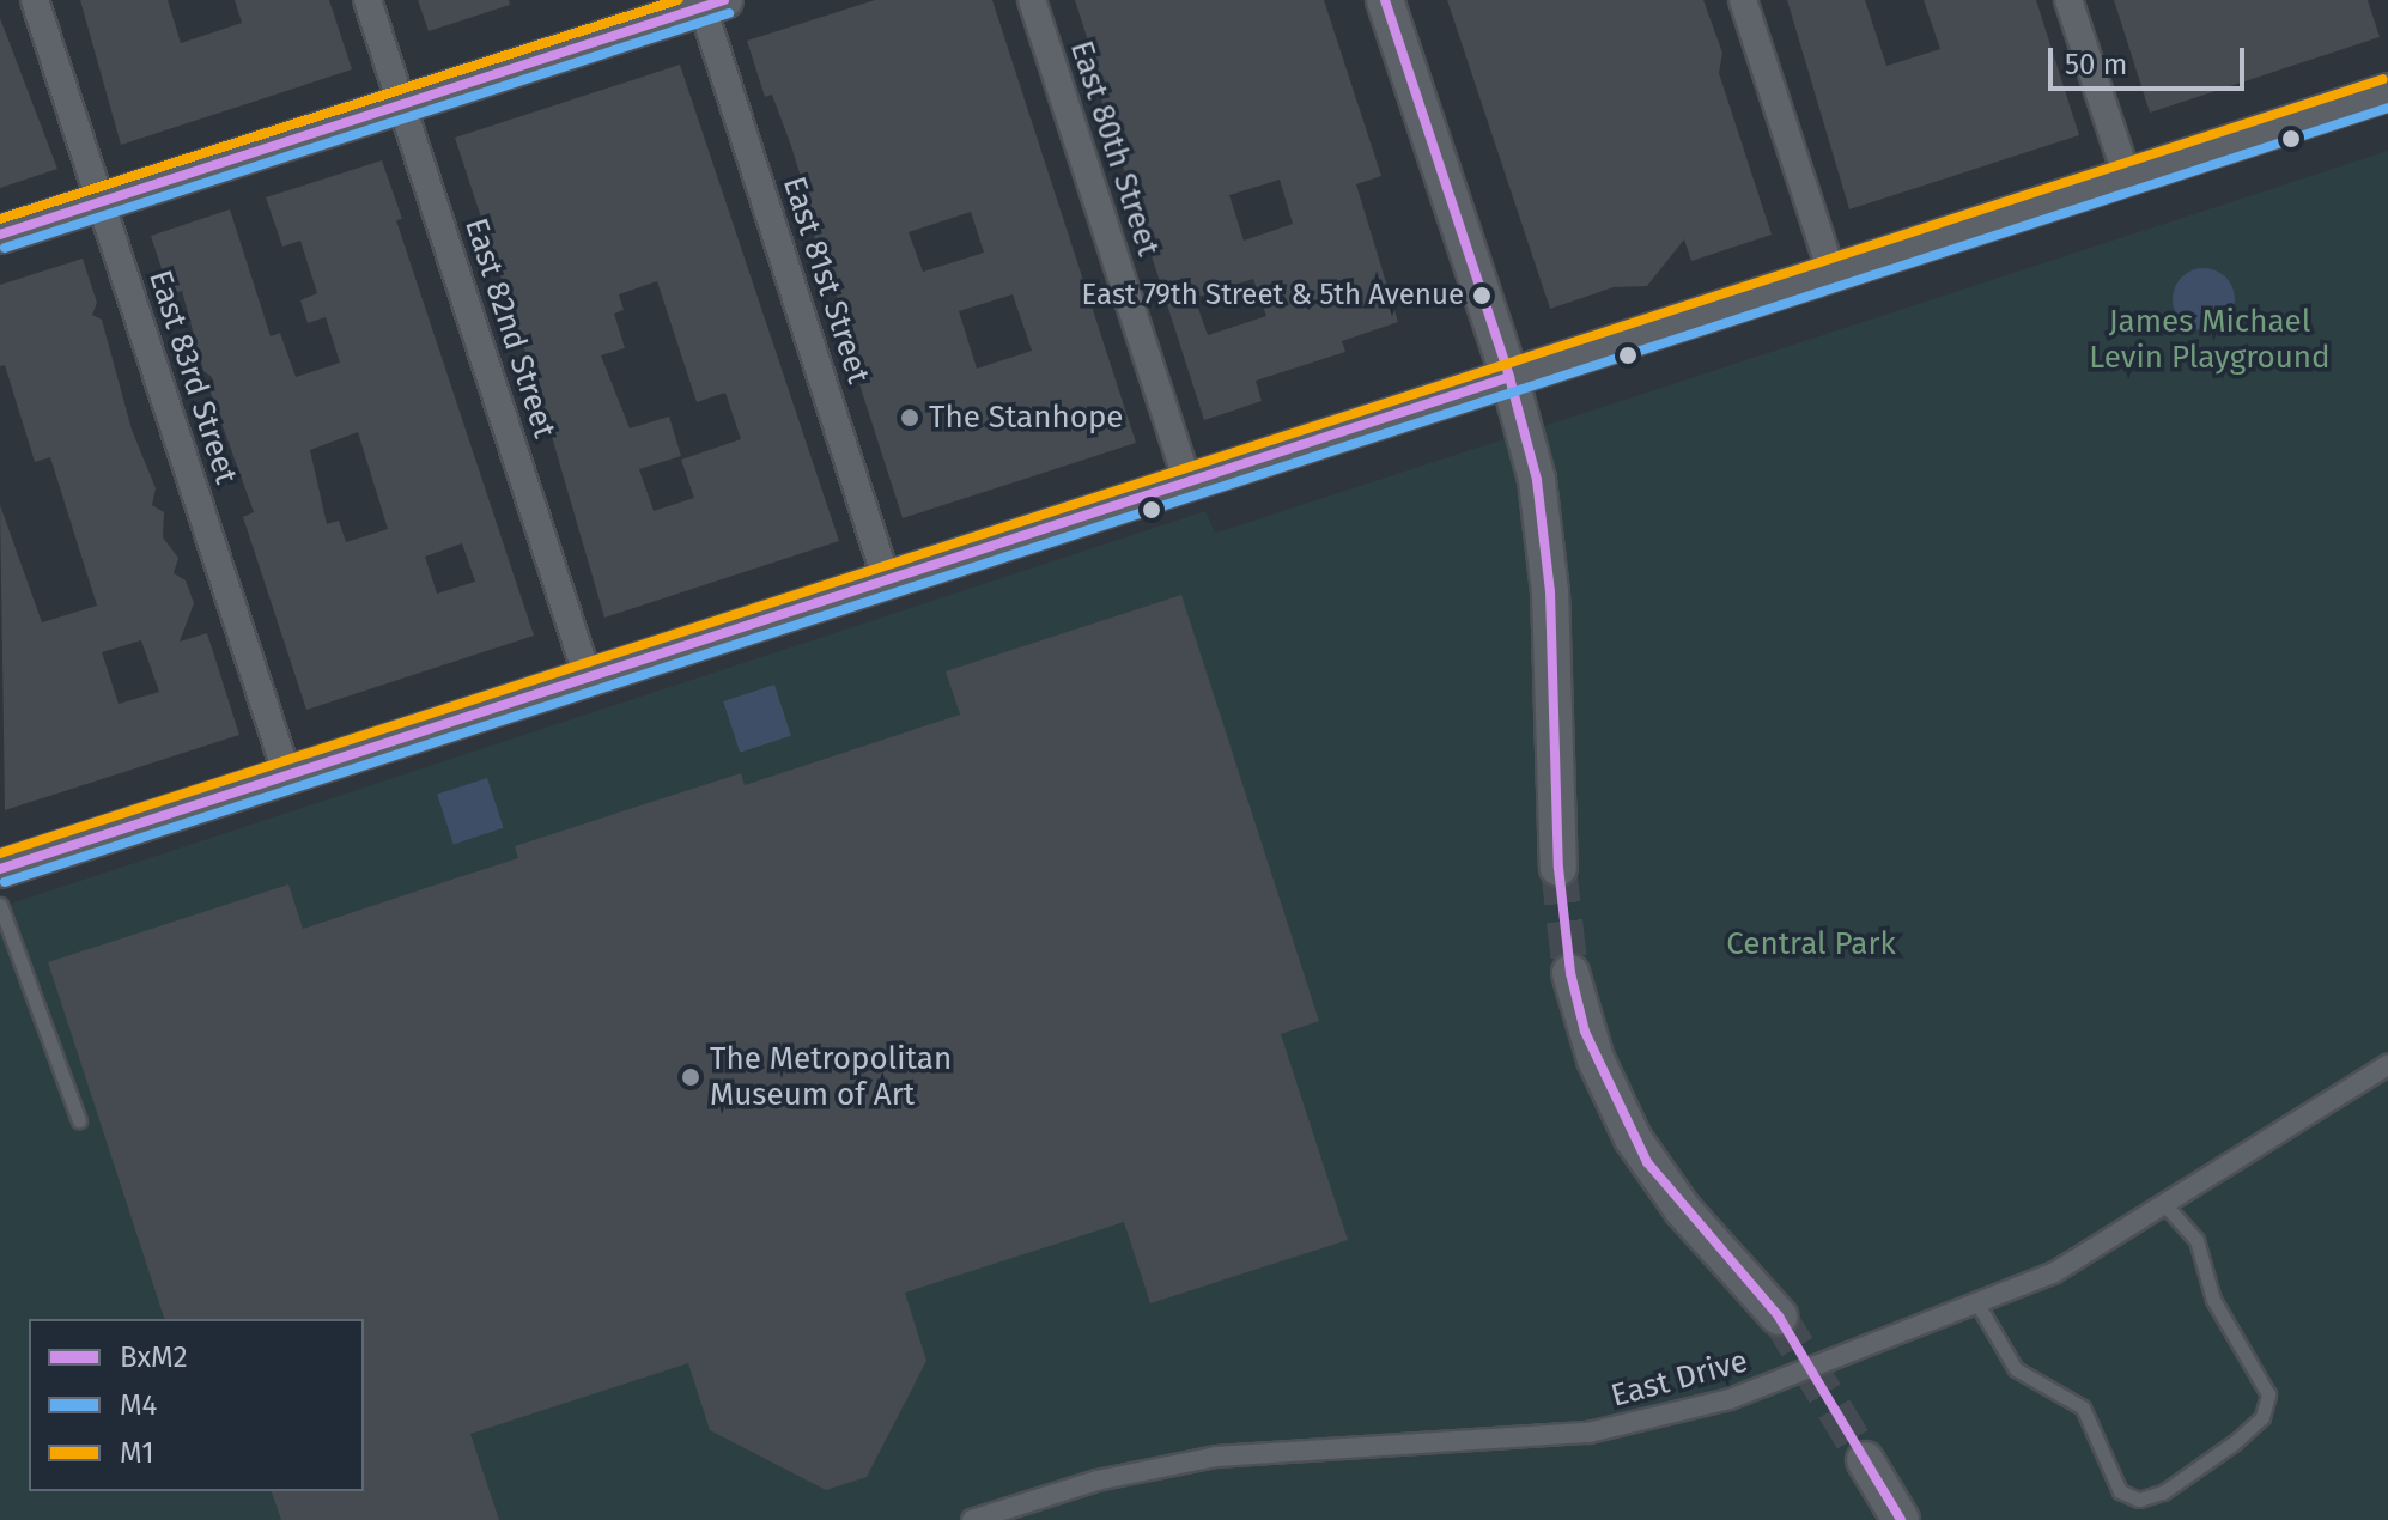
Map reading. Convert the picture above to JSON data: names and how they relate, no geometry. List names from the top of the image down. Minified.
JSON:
{"streets":{"street":["East 80th Street","East 81st Street","East 82nd Street","East 83rd Street","East Drive"]},"parks":["James Michael Levin Playground","Central Park"],"places":["East 79th Street & 5th Avenue","The Stanhope","The Metropolitan Museum of Art"],"lines":["transit line BxM2","transit line M1","transit line M4"],"legend":["BxM2","M4","M1"],"scale_bar":"50 m"}
